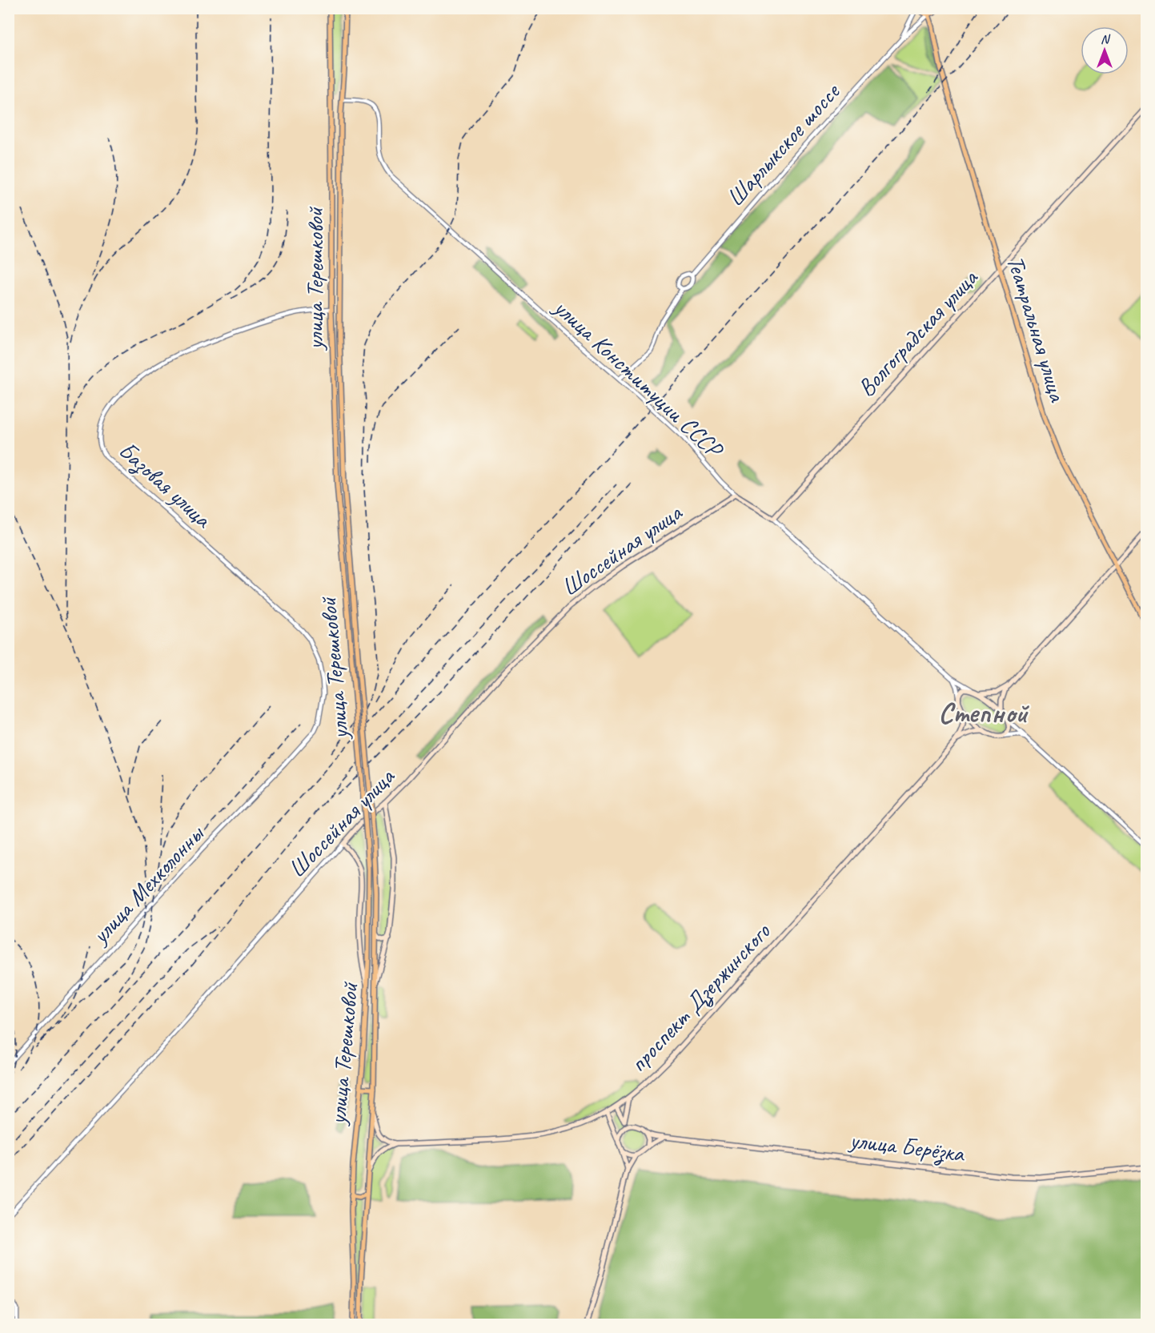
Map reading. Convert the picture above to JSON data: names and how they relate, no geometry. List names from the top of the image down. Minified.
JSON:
{"streets":{"main road":["улица Терешковой","Театральная улица","Волгоградская улица","улица Конституции СССР","Шоссейная улица","проспект Дзержинского","улица Берёзка"],"street":["Шарлыкское шоссе","Базовая улица","улица Мехколонны"]},"crossings":[["Шарлыкское шоссе","Театральная улица"],["улица Терешковой","улица Конституции СССР"],["улица Терешковой","Базовая улица"],["Театральная улица","Волгоградская улица"],["Волгоградская улица","улица Конституции СССР"],["улица Конституции СССР","Шоссейная улица"],["Базовая улица","улица Мехколонны"]],"districts":["Степной"],"north":"top"}
